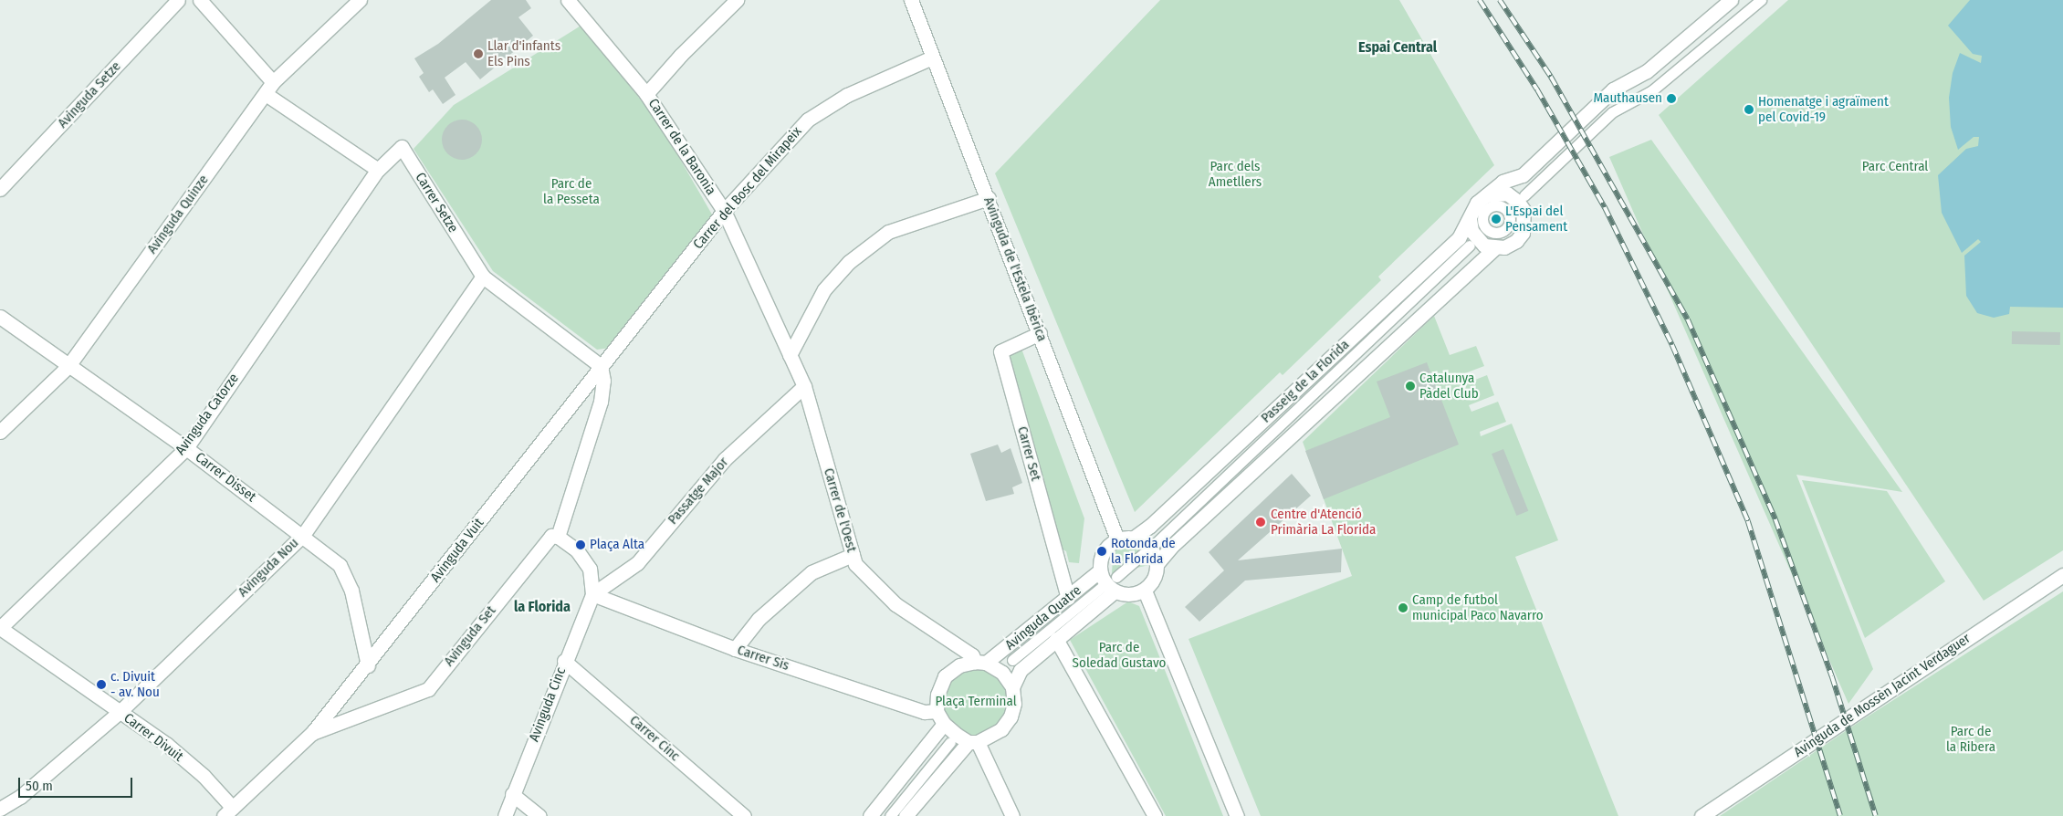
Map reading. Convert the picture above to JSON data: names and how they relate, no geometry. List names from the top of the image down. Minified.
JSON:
{"streets":{"street":["Avinguda Setze","Carrer de la Baronia","Carrer del Bosc del Mirapeix","Carrer Setze","Avinguda Quinze","Avinguda de l'Estela Ibèrica","Passeig de la Florida","Avinguda Catorze","Carrer Set","Carrer Disset","Passatge Major","Carrer de l'Oest","Avinguda Vuit","Avinguda Nou","Avinguda Quatre","Avinguda Set","Carrer Sis","Avinguda de Mossèn Jacint Verdaguer","Avinguda Cinc","Carrer Divuit","Carrer Cinc"]},"crossings":[["Carrer de la Baronia","Carrer del Bosc del Mirapeix"],["Carrer de la Baronia","Passatge Major"],["Carrer de la Baronia","Carrer de l'Oest"],["Carrer del Bosc del Mirapeix","Carrer Setze"],["Carrer del Bosc del Mirapeix","Avinguda de l'Estela Ibèrica"],["Carrer del Bosc del Mirapeix","Avinguda Vuit"],["Carrer Setze","Avinguda Catorze"],["Carrer Setze","Avinguda Vuit"],["Carrer Setze","Avinguda Nou"],["Avinguda Quinze","Carrer Disset"],["Avinguda de l'Estela Ibèrica","Passeig de la Florida"],["Avinguda de l'Estela Ibèrica","Carrer Set"],["Avinguda de l'Estela Ibèrica","Avinguda Quatre"],["Passeig de la Florida","Avinguda Quatre"],["Avinguda Catorze","Carrer Disset"],["Avinguda Catorze","Carrer Divuit"],["Carrer Set","Avinguda Quatre"],["Carrer Disset","Avinguda Vuit"],["Carrer Disset","Avinguda Nou"],["Passatge Major","Carrer de l'Oest"],["Passatge Major","Carrer Sis"],["Passatge Major","Avinguda Cinc"],["Carrer de l'Oest","Avinguda Quatre"],["Carrer de l'Oest","Carrer Sis"],["Avinguda Vuit","Avinguda Set"],["Avinguda Nou","Carrer Divuit"],["Avinguda Quatre","Carrer Sis"],["Avinguda Set","Carrer Divuit"],["Carrer Sis","Avinguda Cinc"],["Avinguda Cinc","Carrer Cinc"]],"districts":["Espai Central","la Florida"],"parks":["Parc dels Ametllers","Parc Central","Parc de la Pesseta","Parc de Soledad Gustavo","Plaça Terminal","Parc de la Ribera"],"places":["Llar d'infants Els Pins","Mauthausen","Homenatge i agraïment pel Covid-19","L'Espai del Pensament","Catalunya Pàdel Club","Centre d'Atenció Primària La Florida","Plaça Alta","Rotonda de la Florida","Camp de futbol municipal Paco Navarro","c. Divuit - av. Nou"],"scale_bar":"50 m"}
